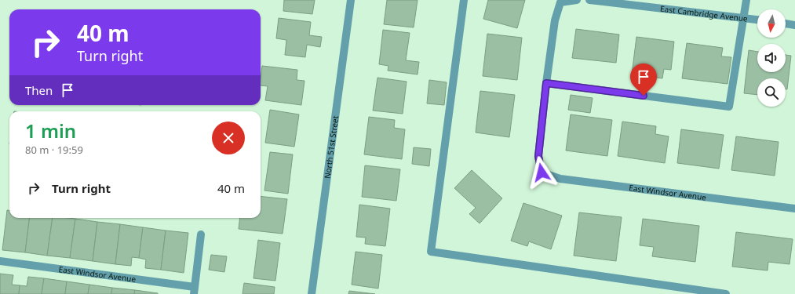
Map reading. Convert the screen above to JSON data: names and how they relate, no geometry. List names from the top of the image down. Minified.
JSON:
{"streets":{"street":["East Cambridge Avenue","North 51st Street","East Windsor Avenue"]},"north":"bottom","page":{"turn":["40 m","Turn right"],"then":"Then","heading":["1 min","80 m · 19:59"],"list":[{"name":"Turn right","value":"40 m"}]}}
